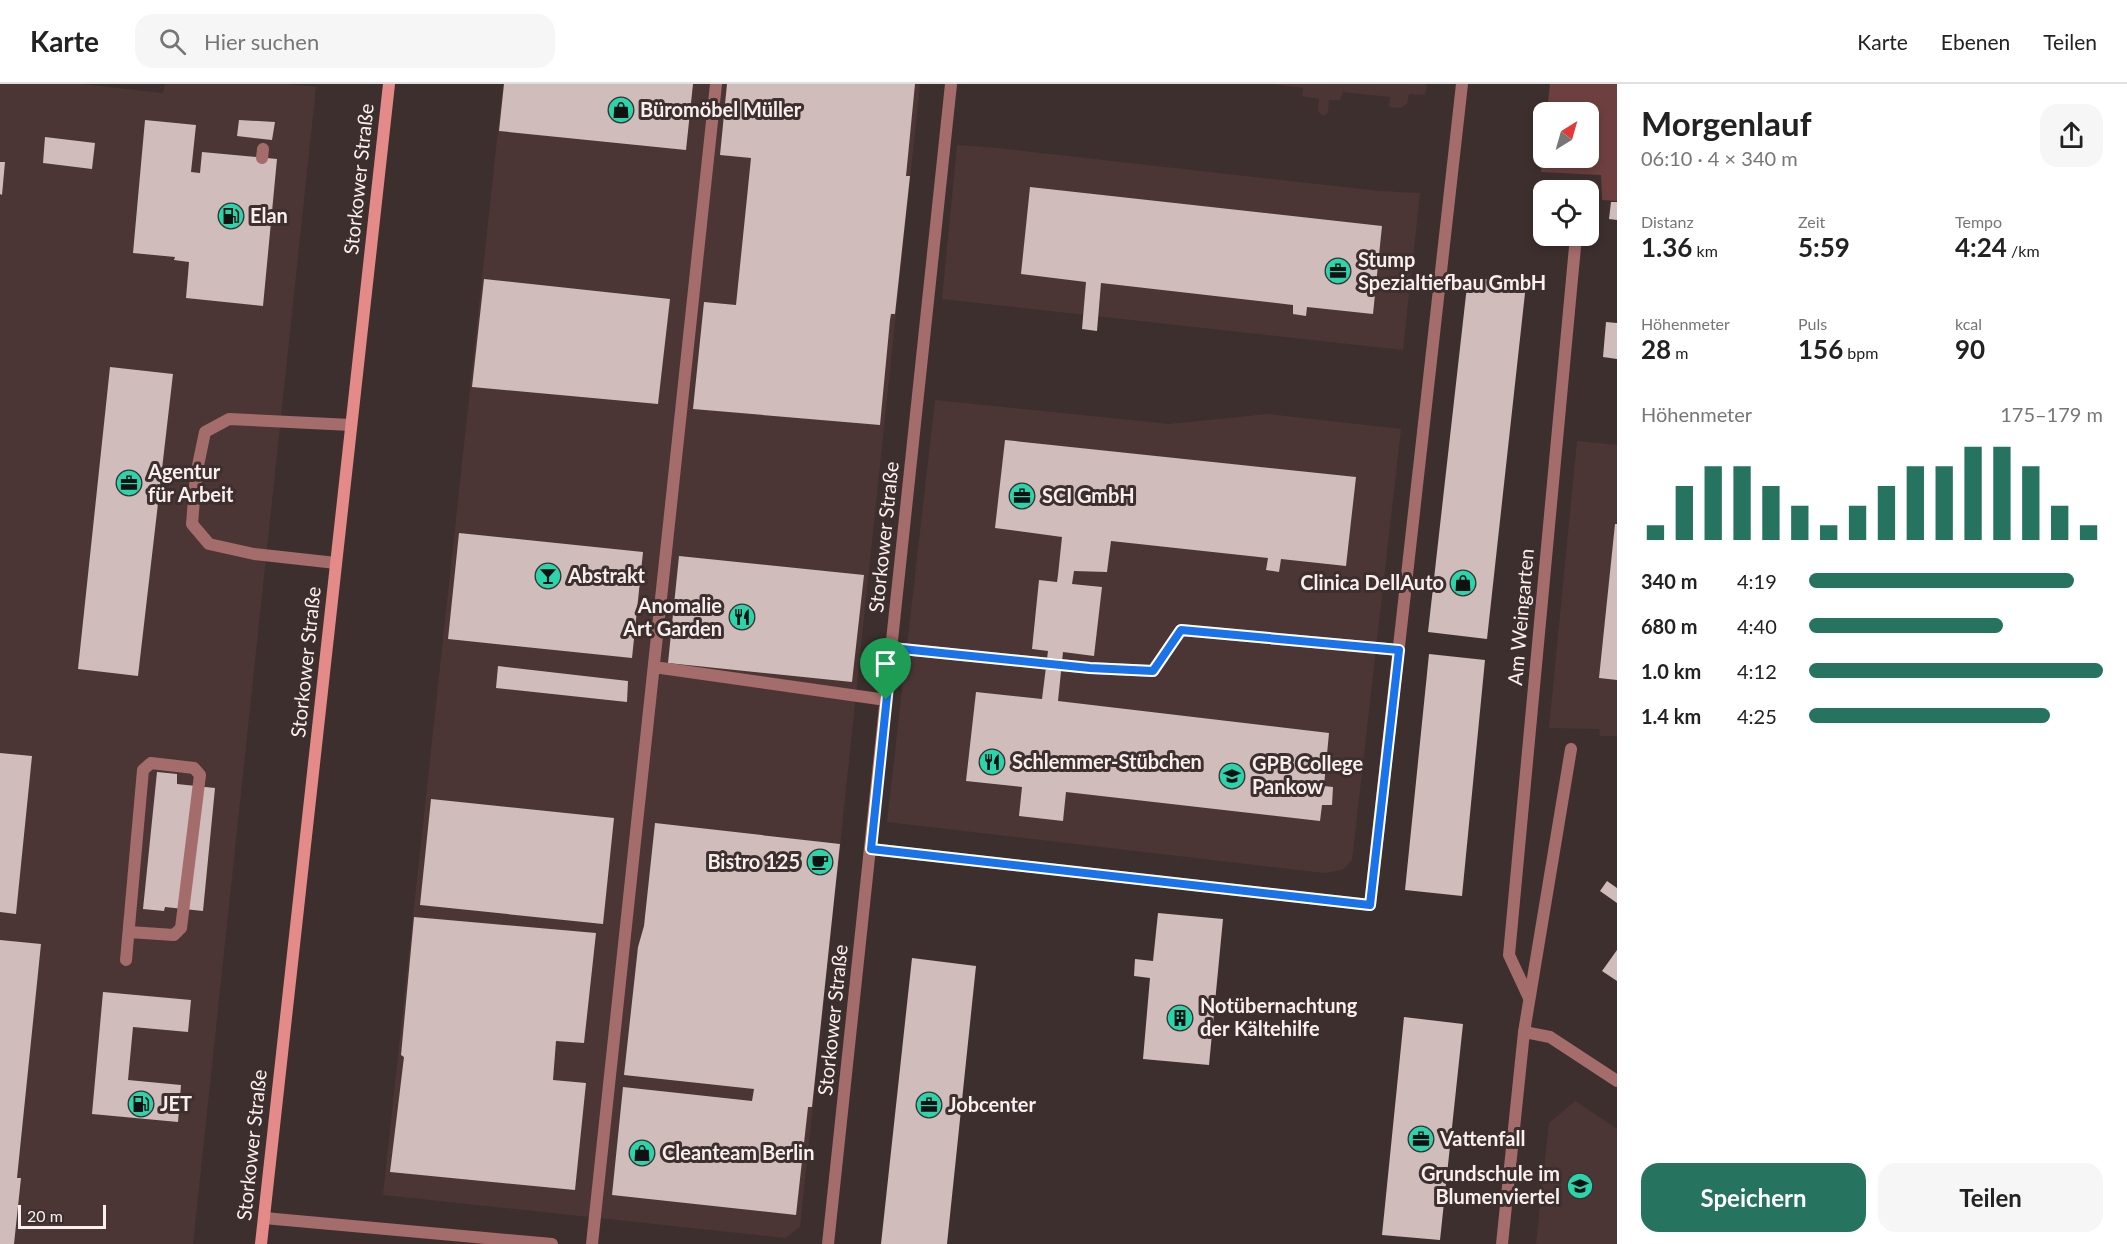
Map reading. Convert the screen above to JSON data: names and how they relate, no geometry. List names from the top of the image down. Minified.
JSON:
{"streets":{"main road":["Storkower Straße"],"street":["Am Weingarten"]},"places":{"shop":["Büromöbel Müller","Clinica DellAuto","Cleanteam Berlin"],"fuel station":["Elan","JET"],"office":["Stump Spezialtiefbau GmbH","Agentur für Arbeit","SCI GmbH","Jobcenter","Vattenfall"],"bar":["Abstrakt"],"restaurant":["Anomalie Art Garden","Schlemmer-Stübchen"],"school or university":["GPB College Pankow","Grundschule im Blumenviertel"],"cafe":["Bistro 125"],"building":["Notübernachtung der Kältehilfe"]},"scale_bar":"20 m","north":"top right","page":{"header":"Karte","search":"Hier suchen","nav":["Karte","Ebenen","Teilen"],"heading":["Morgenlauf","06:10 · 4 × 340 m"],"stats":[["Distanz","1.36 km"],["Zeit","5:59"],["Tempo","4:24 /km"],["Höhenmeter","28 m"],["Puls","156 bpm"],["kcal","90"]],"chart":["Höhenmeter","175–179 m"],"list":[{"name":"340 m","note":"4:19"},{"name":"680 m","note":"4:40"},{"name":"1.0 km","note":"4:12"},{"name":"1.4 km","note":"4:25"}],"buttons":["Speichern","Teilen"],"scale":"20 m"}}
